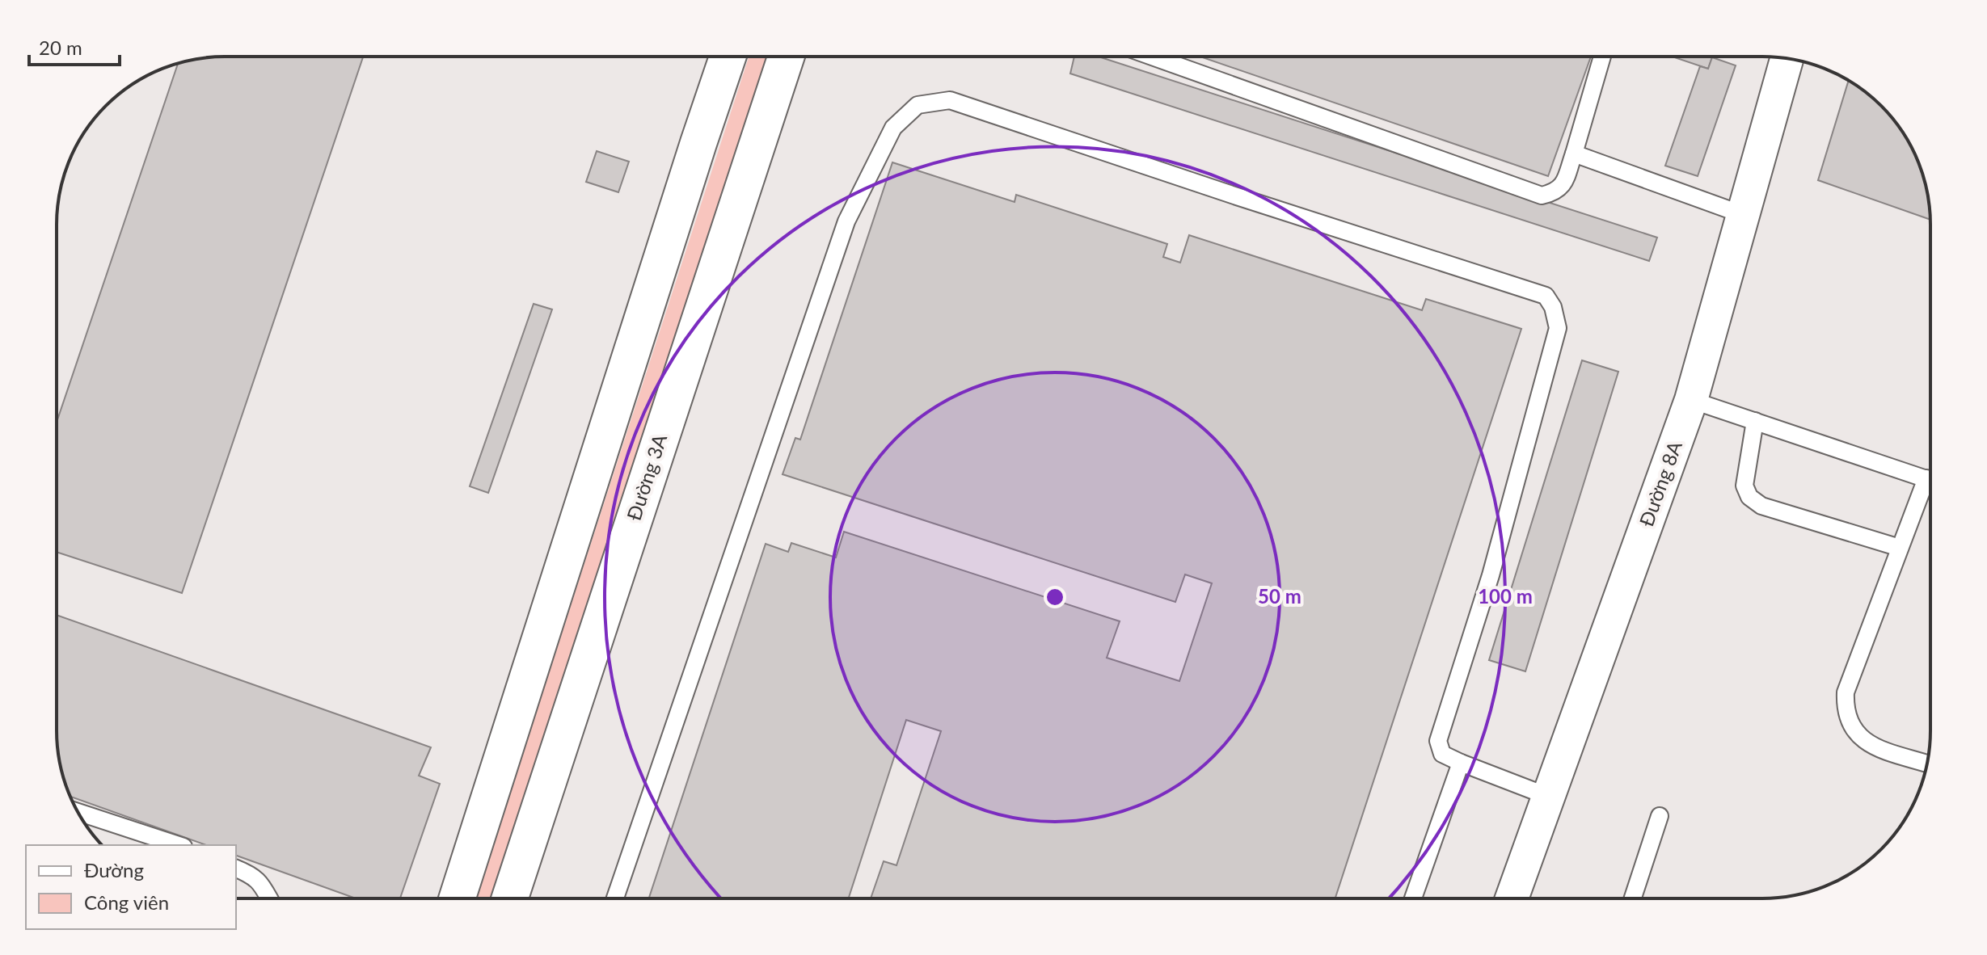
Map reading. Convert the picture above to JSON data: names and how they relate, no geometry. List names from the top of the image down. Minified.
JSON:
{"streets":{"street":["Đường 3A","Đường 8A"]},"legend":["Đường","Công viên"],"scale_bar":"20 m","rings":["50 m","100 m"]}
